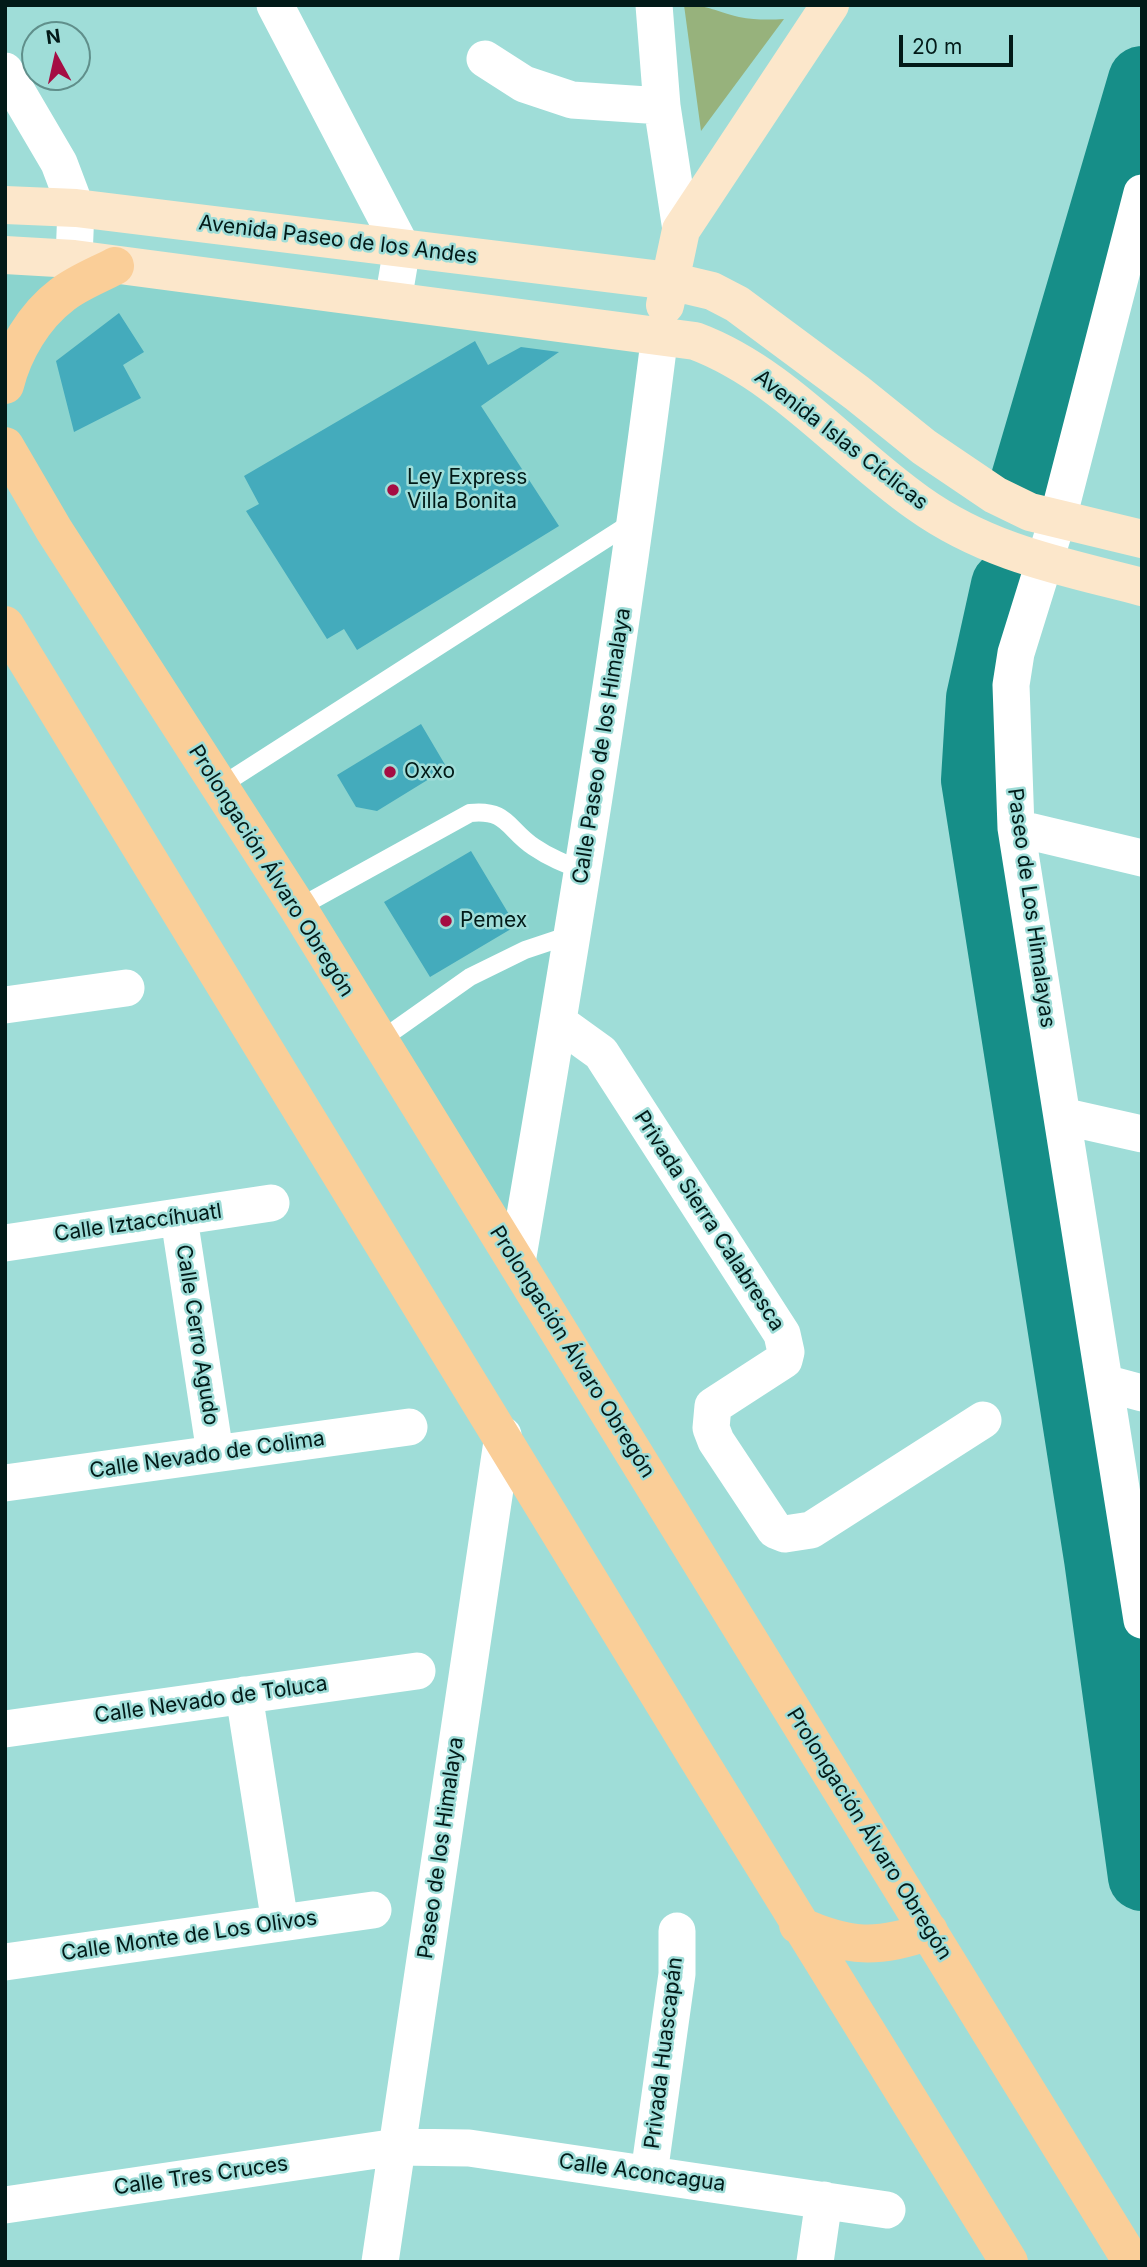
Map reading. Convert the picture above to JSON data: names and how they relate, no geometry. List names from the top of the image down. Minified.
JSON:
{"streets":{"main road":["Prolongación Álvaro Obregón"],"street":["Avenida Paseo de los Andes","Avenida Islas Cíclicas","Calle Paseo de los Himalaya","Paseo de Los Himalayas","Privada Sierra Calabresca","Calle Iztaccíhuatl","Calle Cerro Agudo","Calle Nevado de Colima","Calle Nevado de Toluca","Paseo de los Himalaya","Calle Monte de Los Olivos","Privada Huascapán","Calle Aconcagua","Calle Tres Cruces"]},"crossings":[["Avenida Paseo de los Andes","Calle Paseo de los Himalaya"],["Avenida Islas Cíclicas","Calle Paseo de los Himalaya"],["Avenida Islas Cíclicas","Paseo de Los Himalayas"],["Calle Paseo de los Himalaya","Prolongación Álvaro Obregón"],["Calle Paseo de los Himalaya","Privada Sierra Calabresca"],["Calle Iztaccíhuatl","Calle Cerro Agudo"],["Calle Cerro Agudo","Calle Nevado de Colima"],["Paseo de los Himalaya","Calle Aconcagua"],["Paseo de los Himalaya","Calle Tres Cruces"],["Privada Huascapán","Calle Aconcagua"],["Calle Aconcagua","Calle Tres Cruces"]],"places":["Ley Express Villa Bonita","Oxxo","Pemex"],"scale_bar":"20 m","north":"top"}
